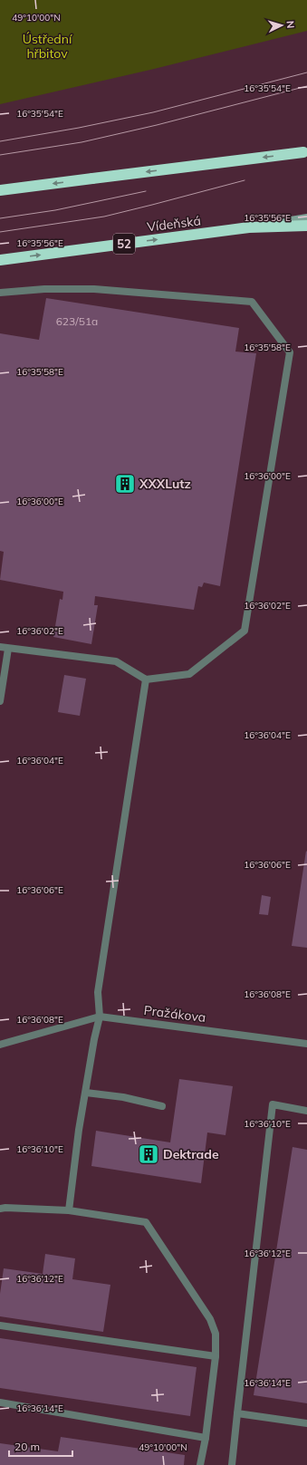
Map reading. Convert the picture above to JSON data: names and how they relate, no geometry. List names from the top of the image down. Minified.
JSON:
{"streets":{"highway":["Vídeňská","52"],"street":["Pražákova"]},"crossings":[["Vídeňská","52"]],"one_way":["Vídeňská"],"parks":["Ústřední hřbitov"],"places":{"building":["XXXLutz","Dektrade"]},"house_numbers":["623/51a"],"scale_bar":"20 m","north":"right","coordinates":["49°10'00\"N","16°35'54\"E","16°35'56\"E","16°35'58\"E","16°36'00\"E","16°36'02\"E","16°36'04\"E","16°36'06\"E","16°36'08\"E","16°36'10\"E","16°36'12\"E","16°36'14\"E"]}
